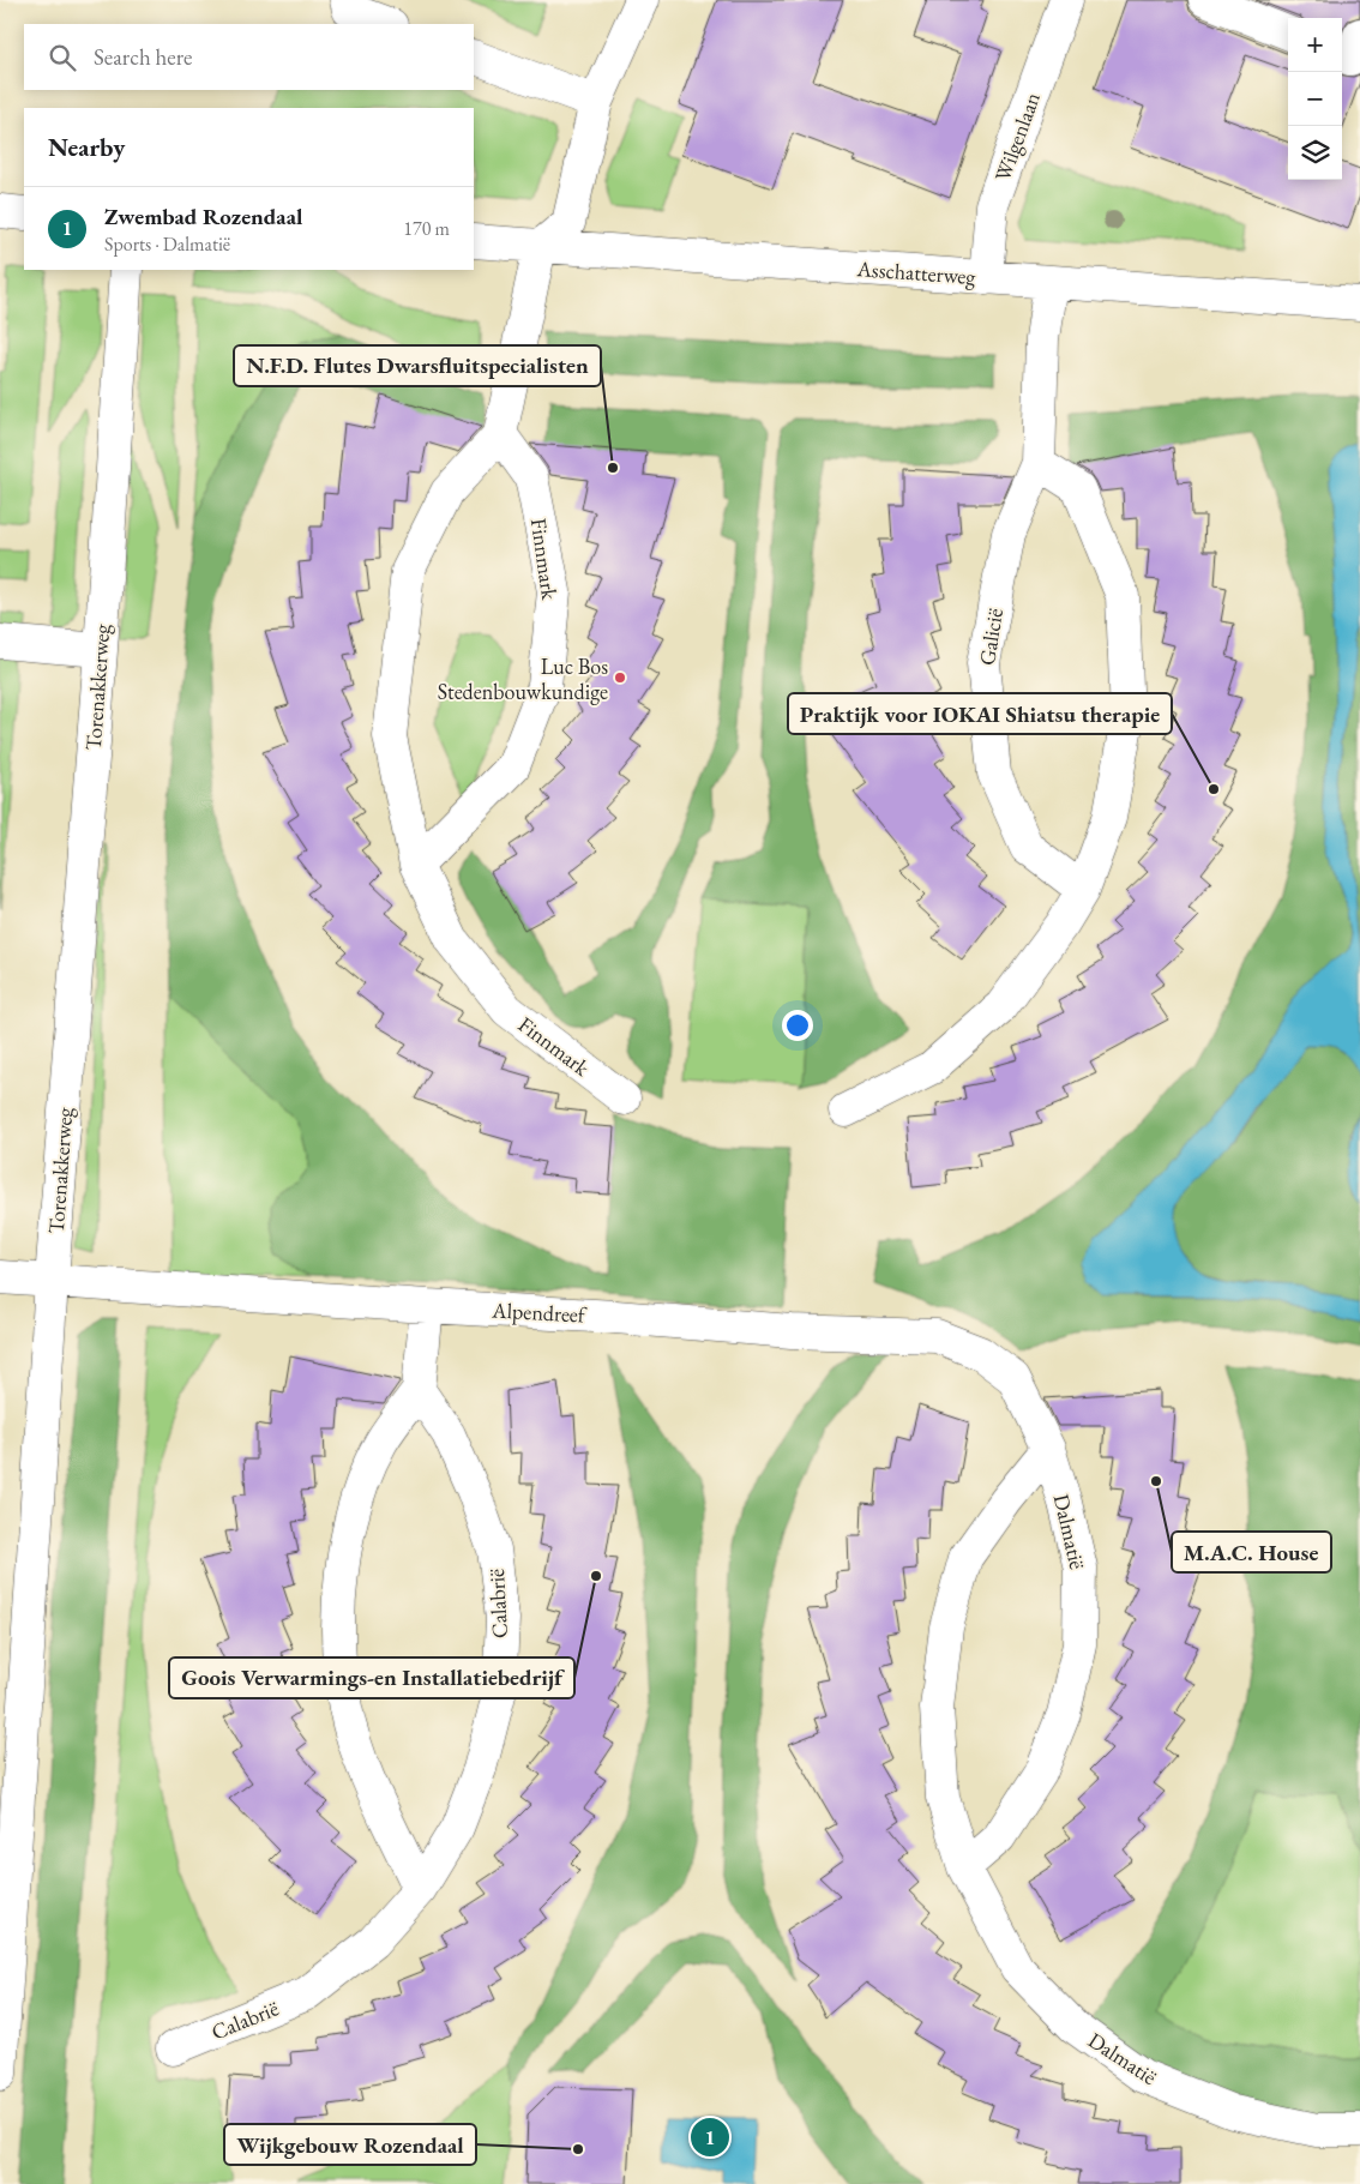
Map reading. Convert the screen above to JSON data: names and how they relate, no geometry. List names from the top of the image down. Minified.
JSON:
{"streets":{"street":["Wilgenlaan","Asschatterweg","Finnmark","Galicië","Torenakkerweg","Alpendreef","Dalmatië","Calabrië"]},"crossings":[["Wilgenlaan","Asschatterweg"],["Asschatterweg","Galicië"],["Torenakkerweg","Alpendreef"],["Alpendreef","Dalmatië"]],"places":["N.F.D. Flutes Dwarsfluitspecialisten","Luc Bos Stedenbouwkundige","Praktijk voor IOKAI Shiatsu therapie","M.A.C. House","Goois Verwarmings-en Installatiebedrijf","Wijkgebouw Rozendaal"],"page":{"map_buttons":["+","−"],"search":"Search here","heading":"Nearby","list":[{"mark":"1","name":"Zwembad Rozendaal","note":"Sports · Dalmatië","value":"170 m"}],"pins":"1"}}
